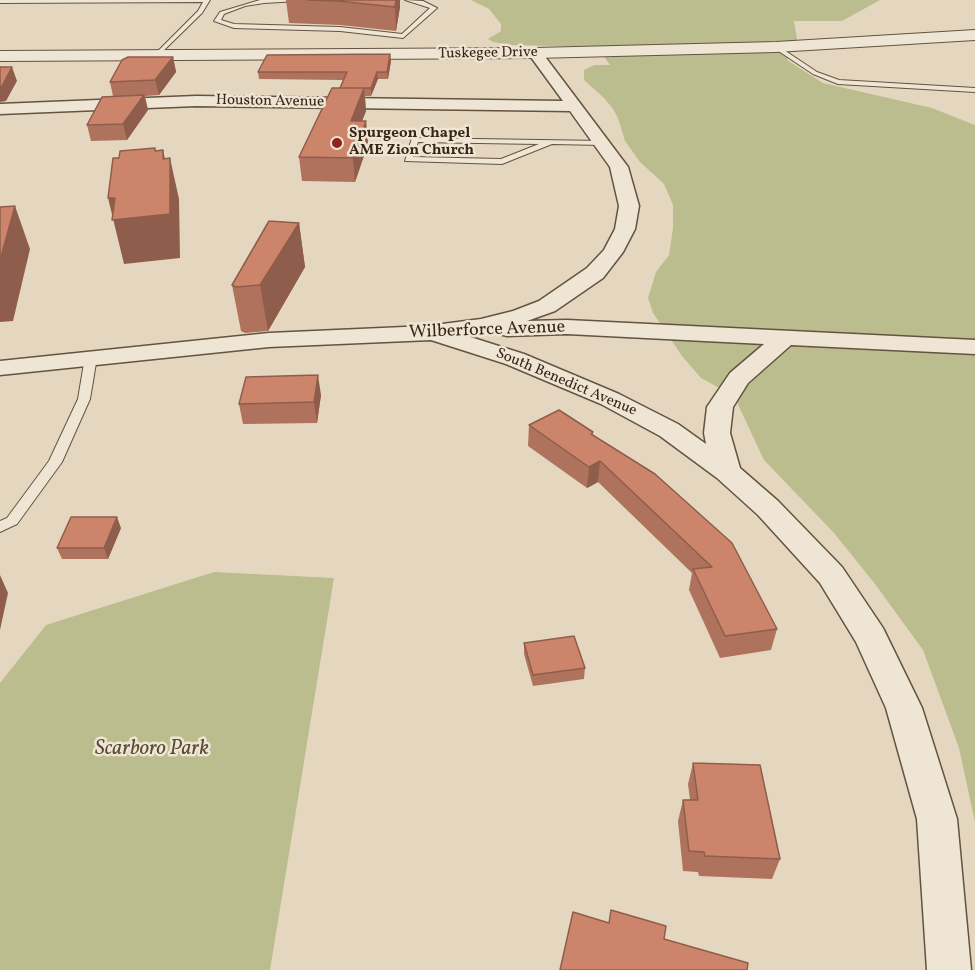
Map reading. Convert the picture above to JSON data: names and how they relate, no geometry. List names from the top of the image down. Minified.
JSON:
{"streets":{"street":["Tuskegee Drive","Houston Avenue","Wilberforce Avenue","South Benedict Avenue"]},"crossings":[["Tuskegee Drive","South Benedict Avenue"],["Houston Avenue","South Benedict Avenue"],["Wilberforce Avenue","South Benedict Avenue"]],"parks":["Scarboro Park"],"places":["Spurgeon Chapel AME Zion Church"]}
